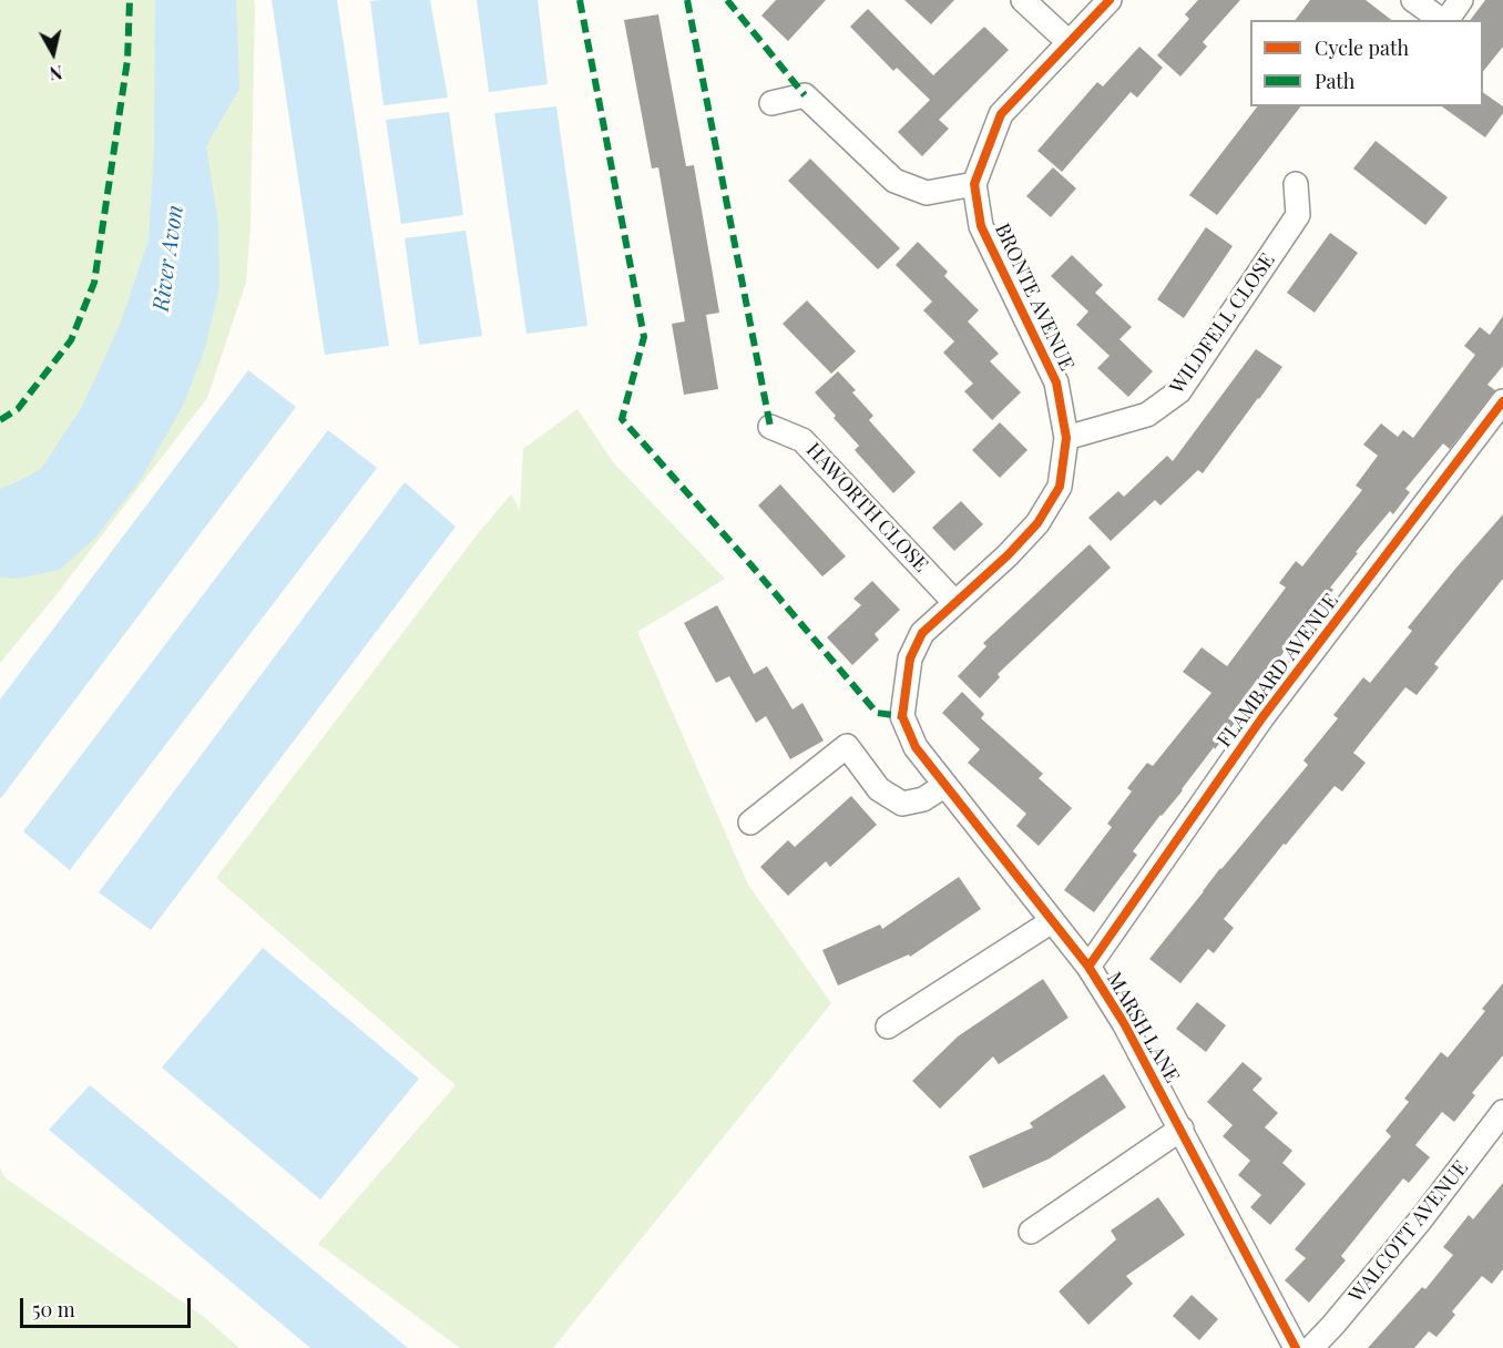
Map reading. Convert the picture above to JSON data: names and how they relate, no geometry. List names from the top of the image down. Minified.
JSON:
{"streets":{"street":["BRONTE AVENUE","WILDFELL CLOSE","HAWORTH CLOSE","FLAMBARD AVENUE","MARSH LANE","WALCOTT AVENUE"]},"crossings":[["BRONTE AVENUE","WILDFELL CLOSE"],["BRONTE AVENUE","HAWORTH CLOSE"],["BRONTE AVENUE","MARSH LANE"],["FLAMBARD AVENUE","MARSH LANE"]],"water":["River Avon"],"legend":["Cycle path","Path"],"scale_bar":"50 m","north":"bottom"}
